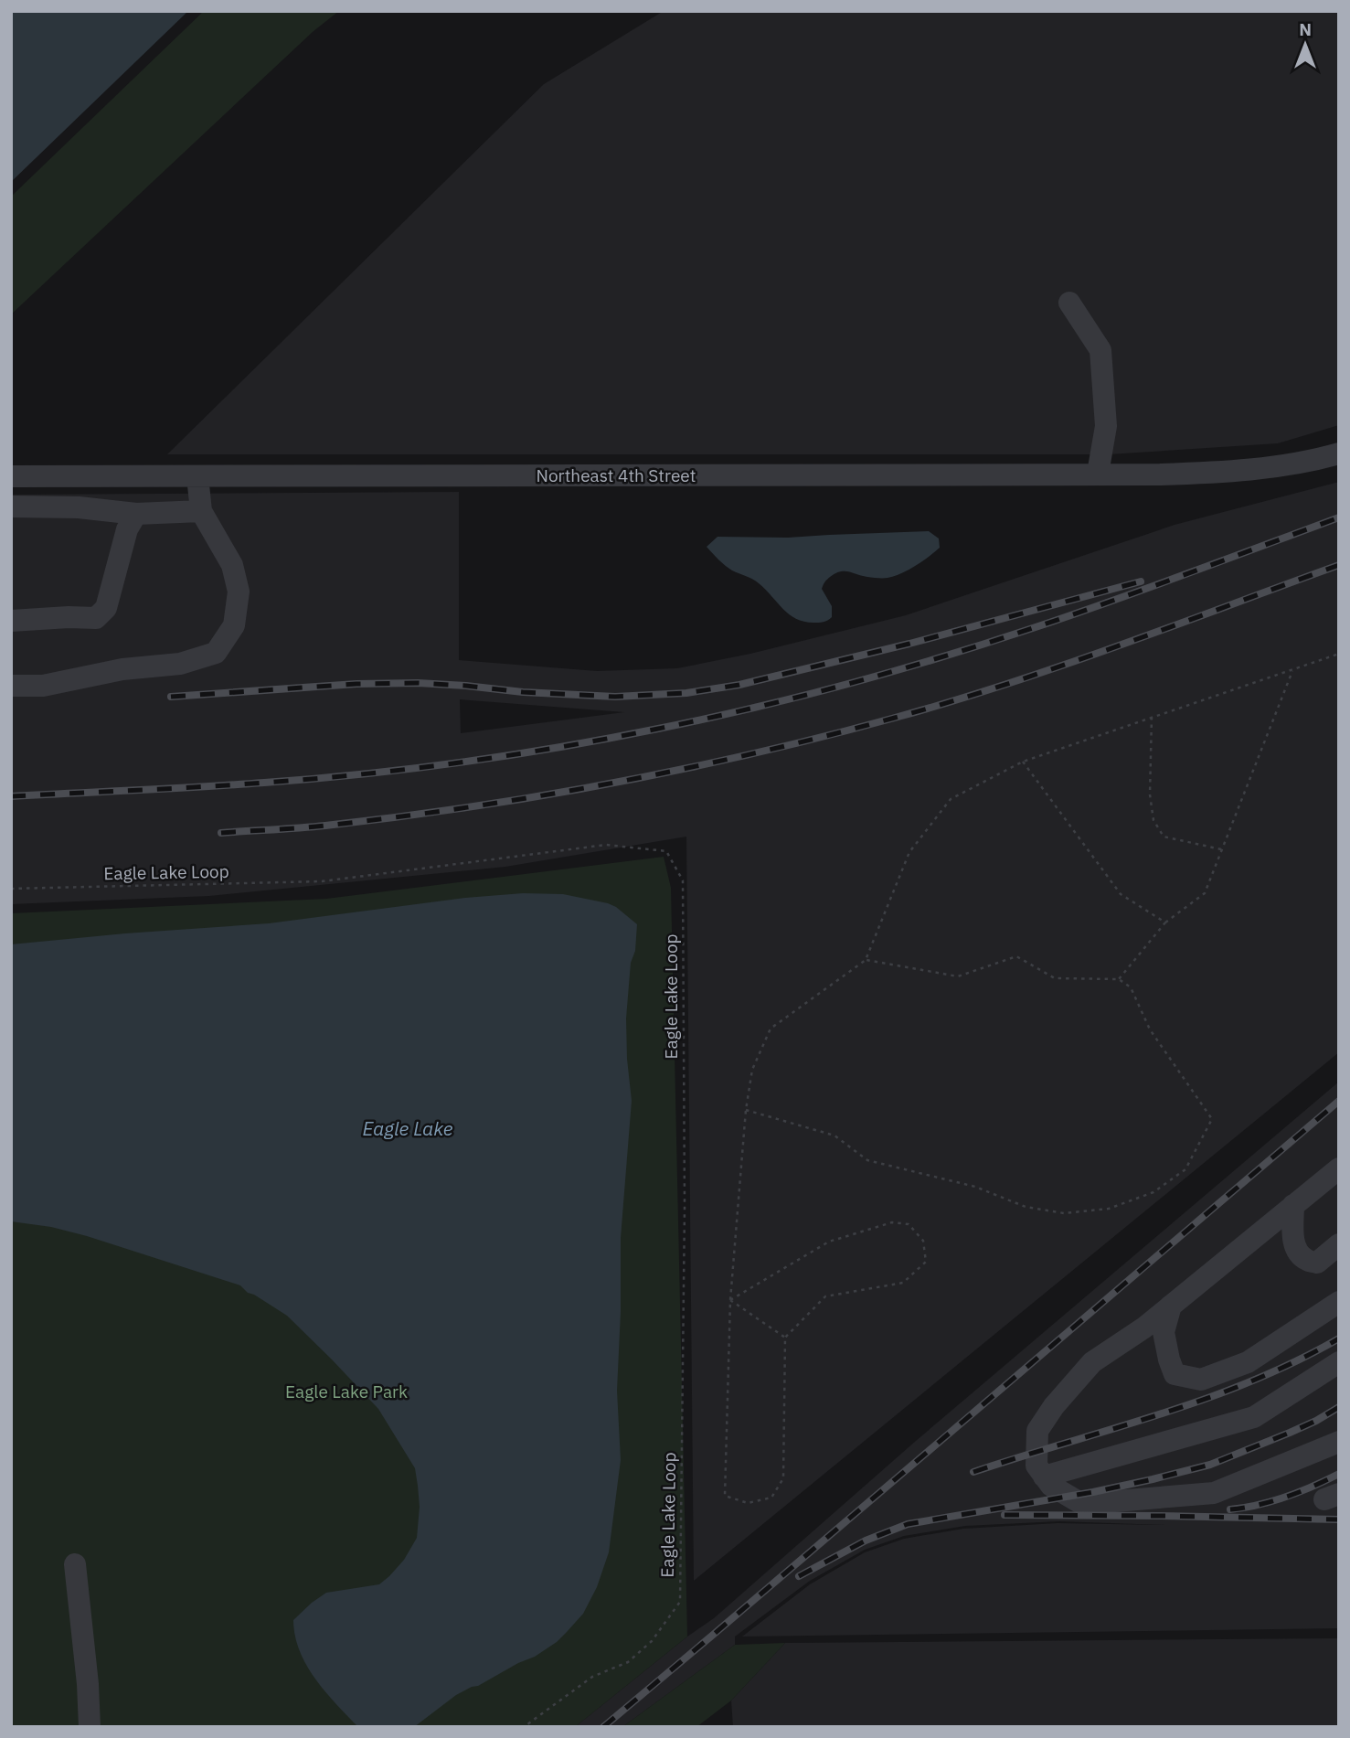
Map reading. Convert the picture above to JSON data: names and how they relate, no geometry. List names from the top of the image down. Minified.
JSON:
{"streets":{"street":["Northeast 4th Street"],"path":["Eagle Lake Loop"]},"water":["Eagle Lake"],"parks":["Eagle Lake Park"],"north":"top"}
